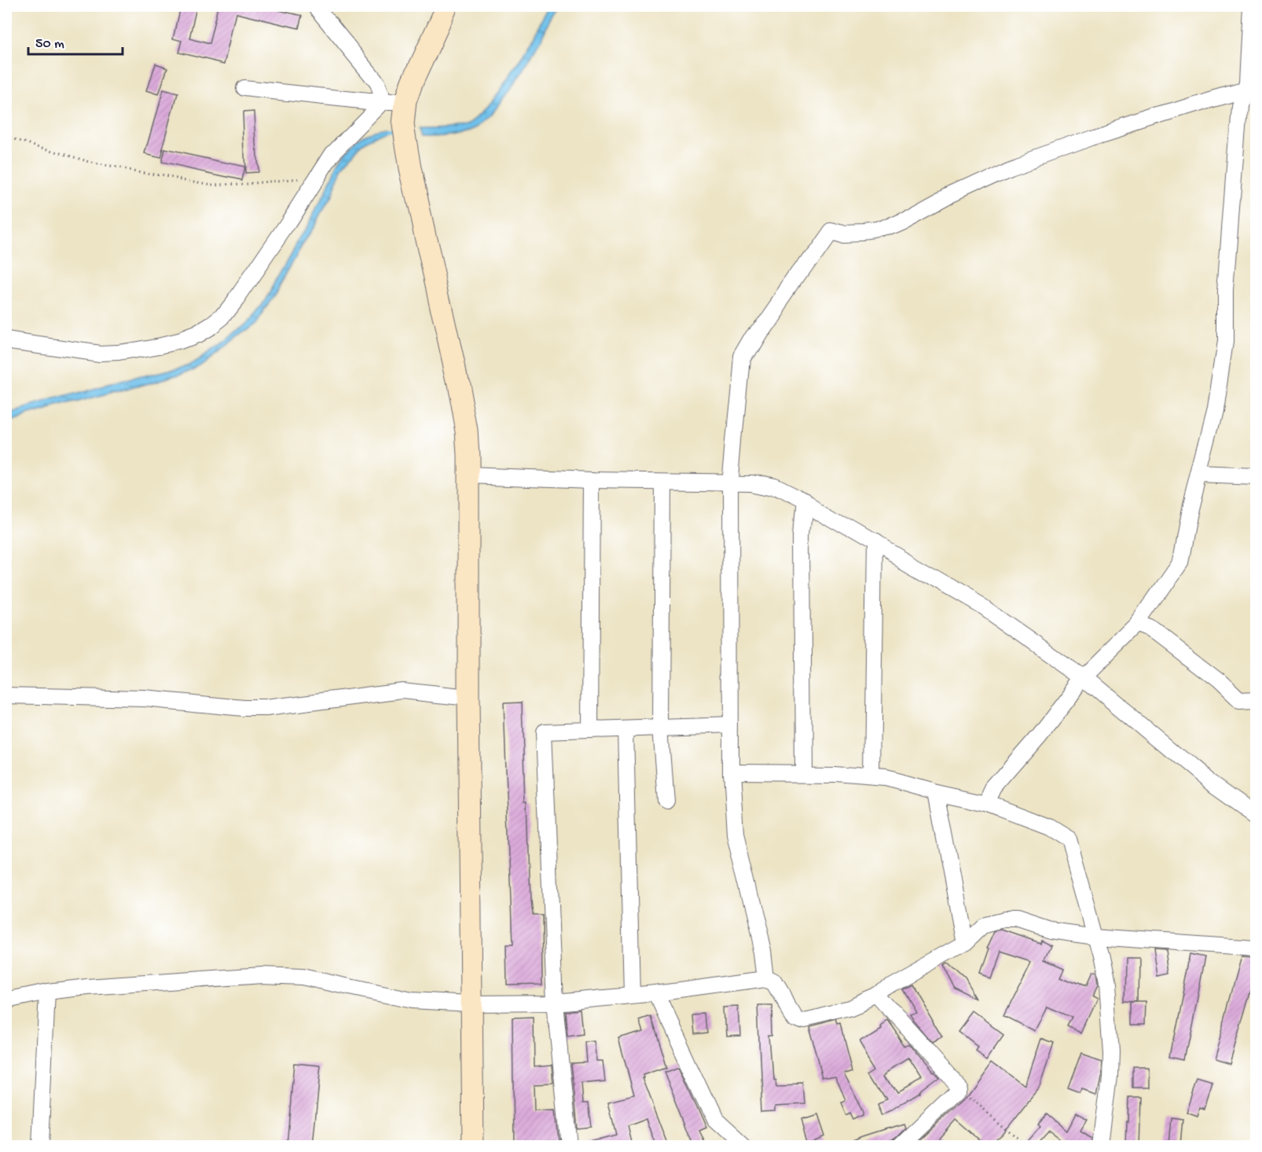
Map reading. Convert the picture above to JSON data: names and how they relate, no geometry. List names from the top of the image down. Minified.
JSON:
{"scale_bar":"50 m"}
